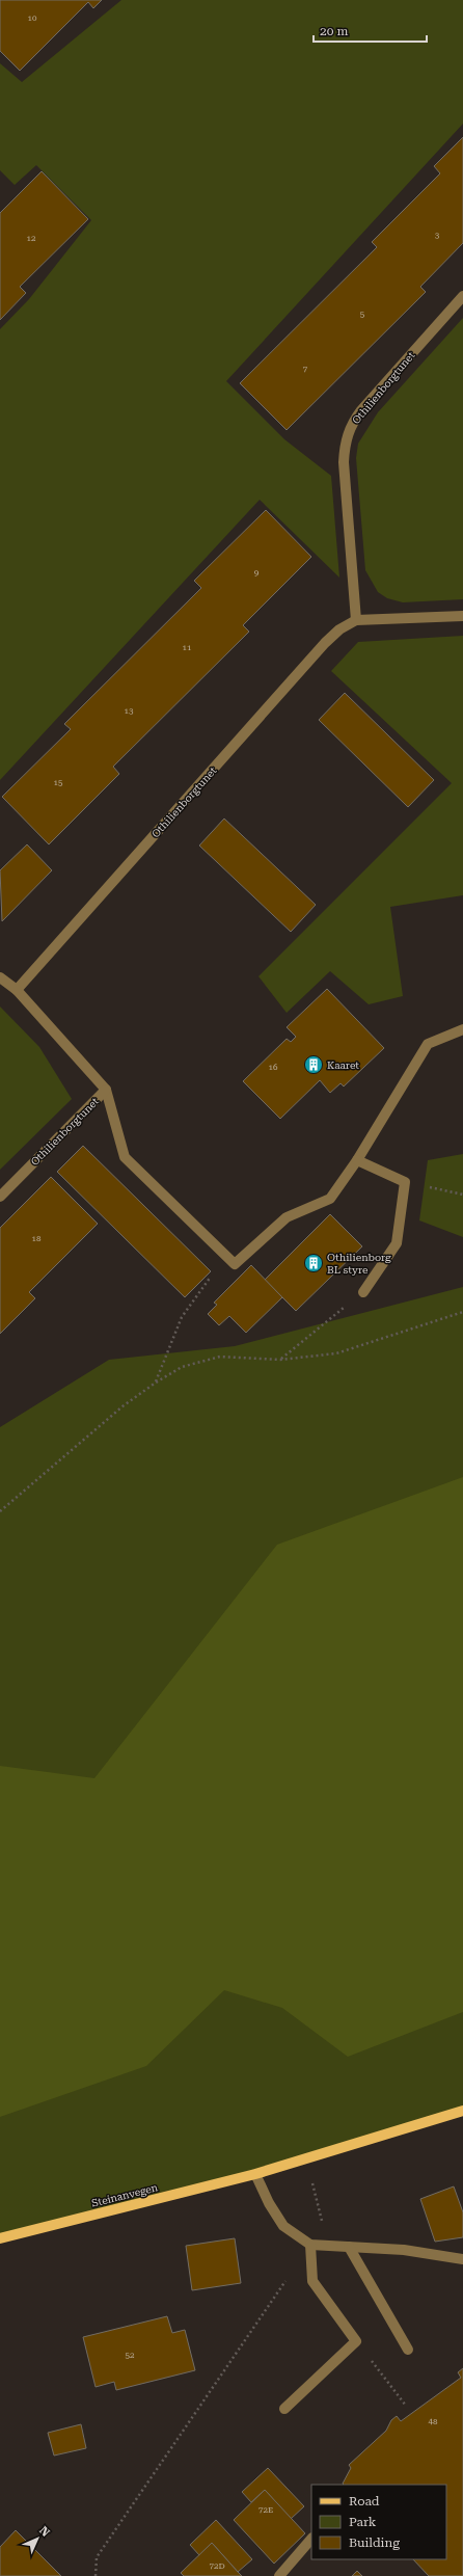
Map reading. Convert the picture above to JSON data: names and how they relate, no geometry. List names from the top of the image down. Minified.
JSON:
{"streets":{"main road":["Steinanvegen"],"street":["Othilienborgtunet"]},"places":{"building":["Kaaret","Othilienborg BL styre"]},"house_numbers":["10","3","12","5","7","9","11","13","15","16","18","52","48","72E","72D"],"legend":["Road","Park","Building"],"scale_bar":"20 m","north":"top right"}
